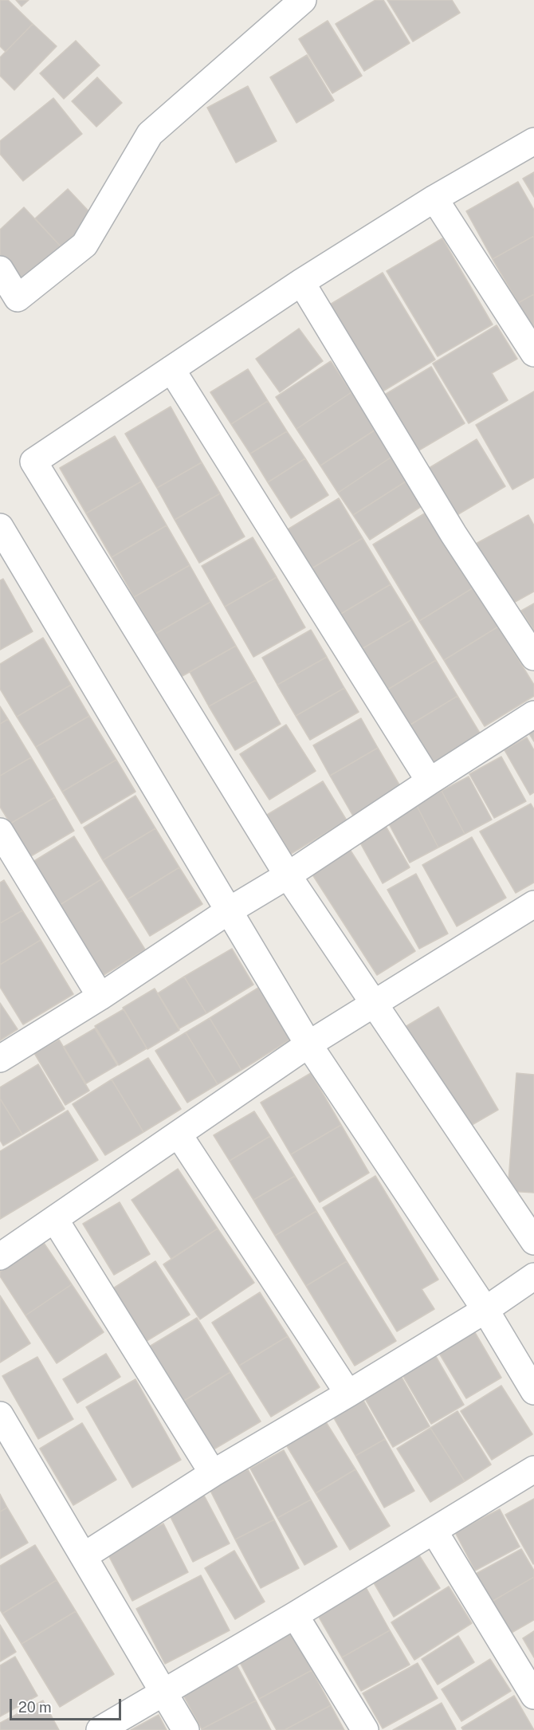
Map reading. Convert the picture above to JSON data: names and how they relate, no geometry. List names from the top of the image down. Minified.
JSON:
{"scale_bar":"20 m"}
